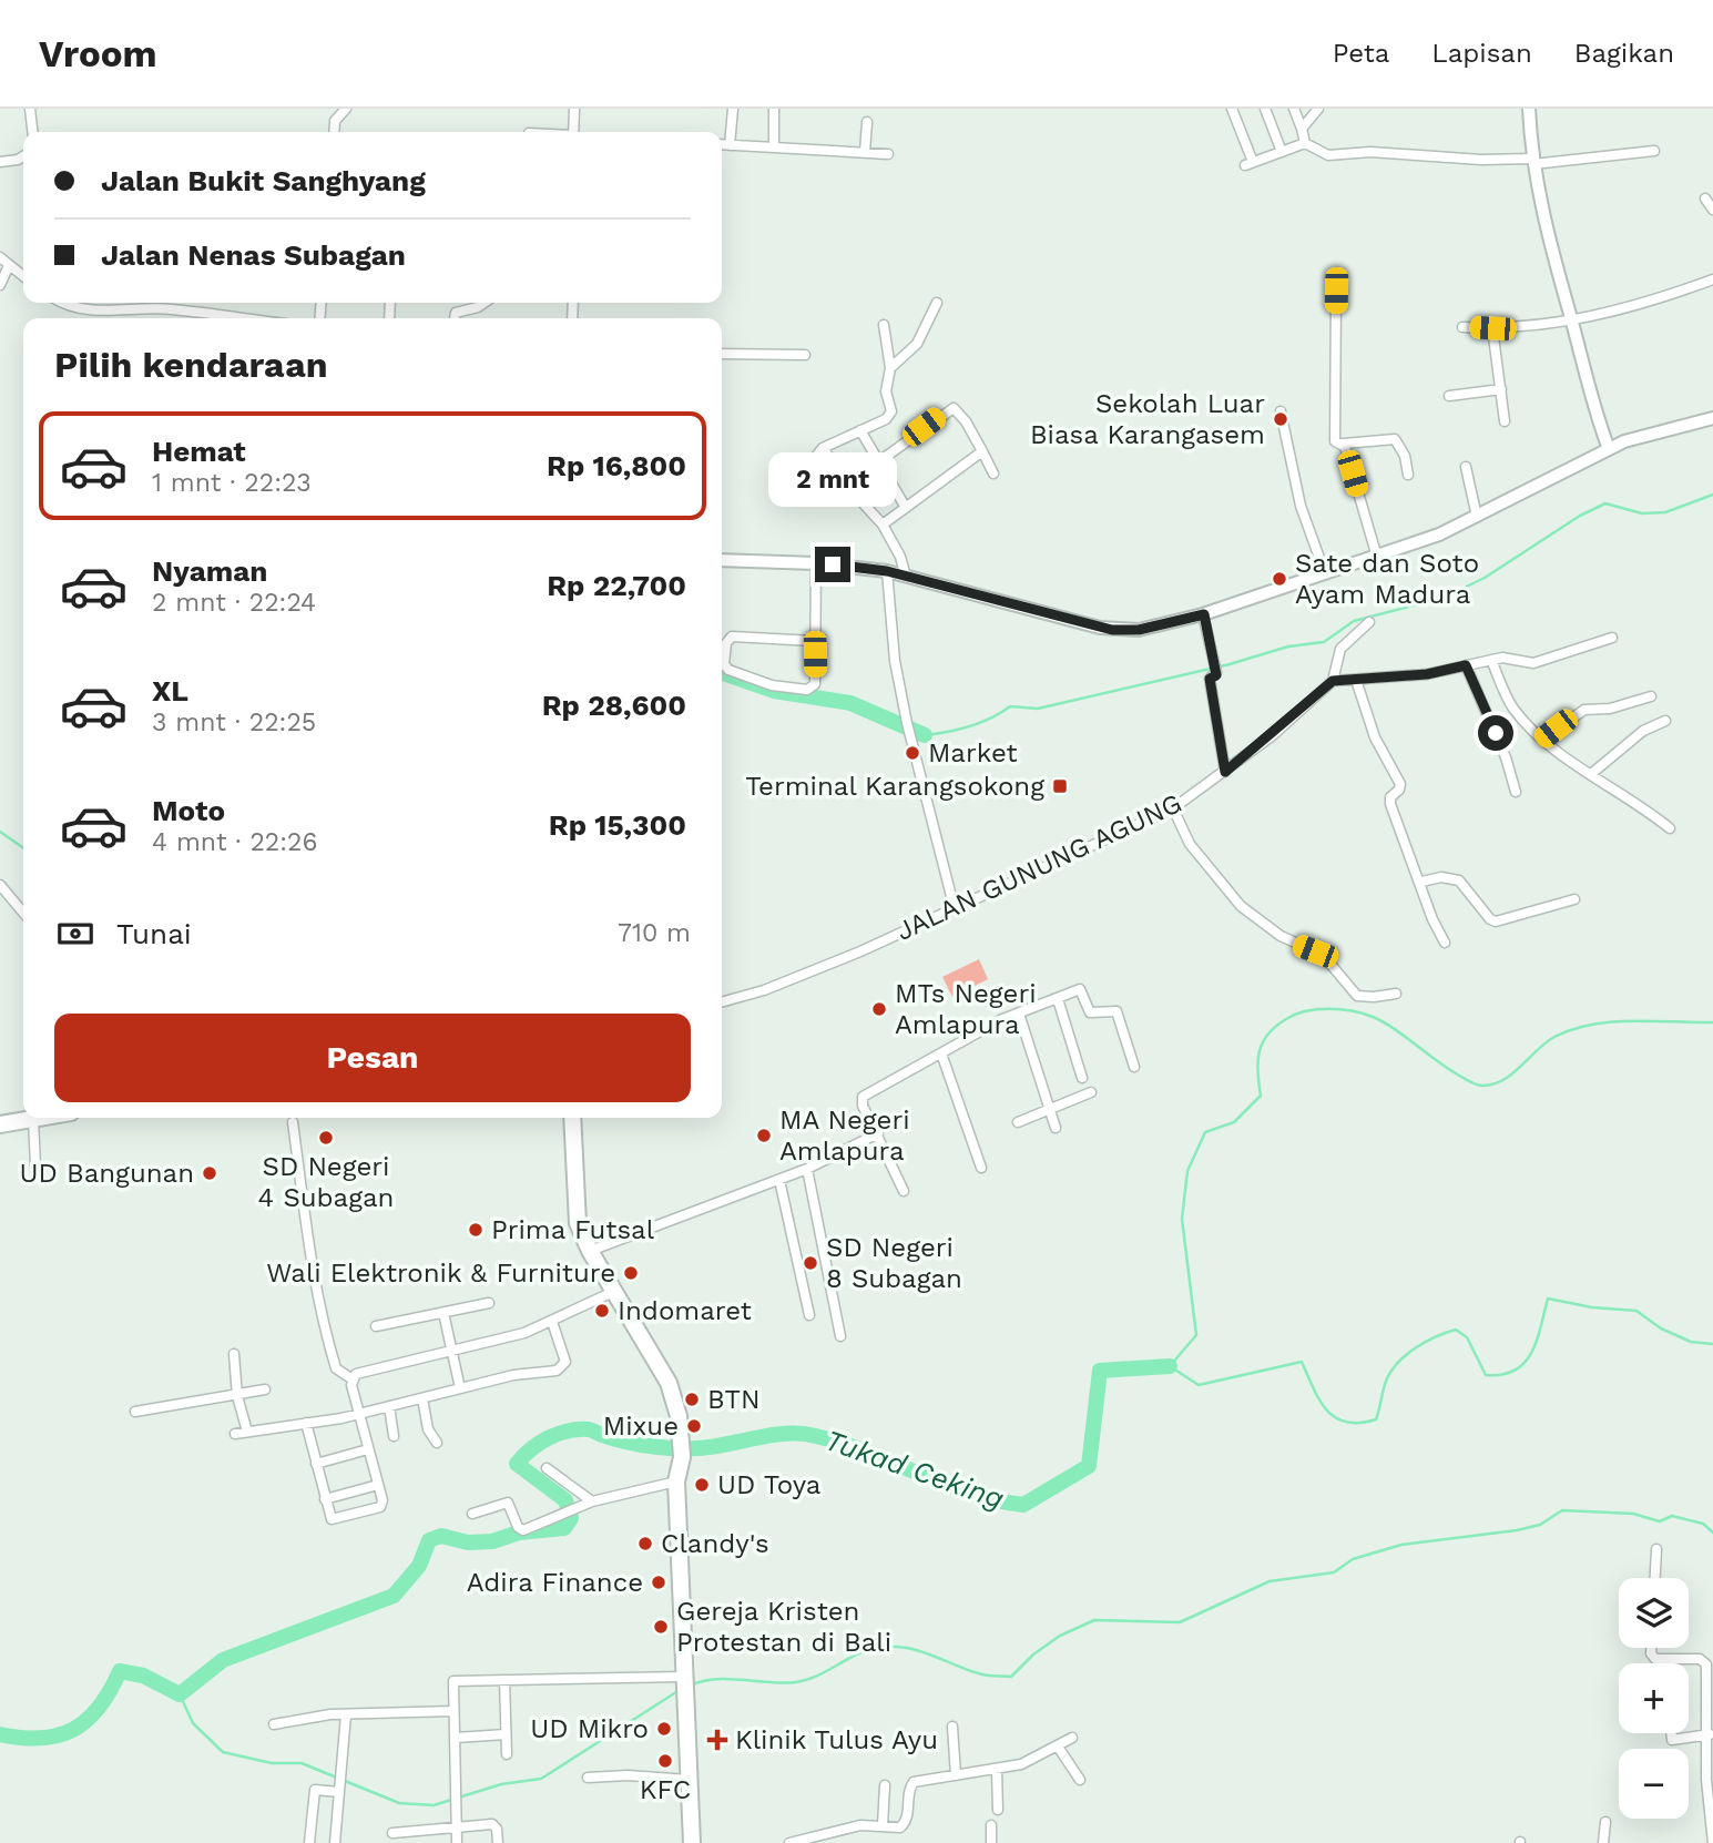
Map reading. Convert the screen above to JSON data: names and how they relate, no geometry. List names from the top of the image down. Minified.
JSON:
{"streets":{"street":["JALAN GUNUNG AGUNG"]},"water":["Tukad Ceking"],"places":{"other":["Sekolah Luar Biasa Karangasem","Sate dan Soto Ayam Madura","Market","MTs Negeri Amlapura","MA Negeri Amlapura","SD Negeri 4 Subagan","UD Bangunan","Prima Futsal","SD Negeri 8 Subagan","Wali Elektronik & Furniture","Indomaret","BTN","Mixue","UD Toya","Clandy's","Adira Finance","Gereja Kristen Protestan di Bali","UD Mikro","KFC"],"transit":["Terminal Karangsokong"],"health":["Klinik Tulus Ayu"]},"page":{"header":"Vroom","nav":["Peta","Lapisan","Bagikan"],"banner":["Jalan Bukit Sanghyang","Jalan Nenas Subagan"],"heading":"Pilih kendaraan","list":[{"name":"Hemat","note":"1 mnt · 22:23","value":"Rp 16,800"},{"name":"Nyaman","note":"2 mnt · 22:24","value":"Rp 22,700"},{"name":"XL","note":"3 mnt · 22:25","value":"Rp 28,600"},{"name":"Moto","note":"4 mnt · 22:26","value":"Rp 15,300"}],"bubble":"2 mnt","pay":["Tunai","710 m"],"buttons":"Pesan","map_buttons":["+","−"]}}
